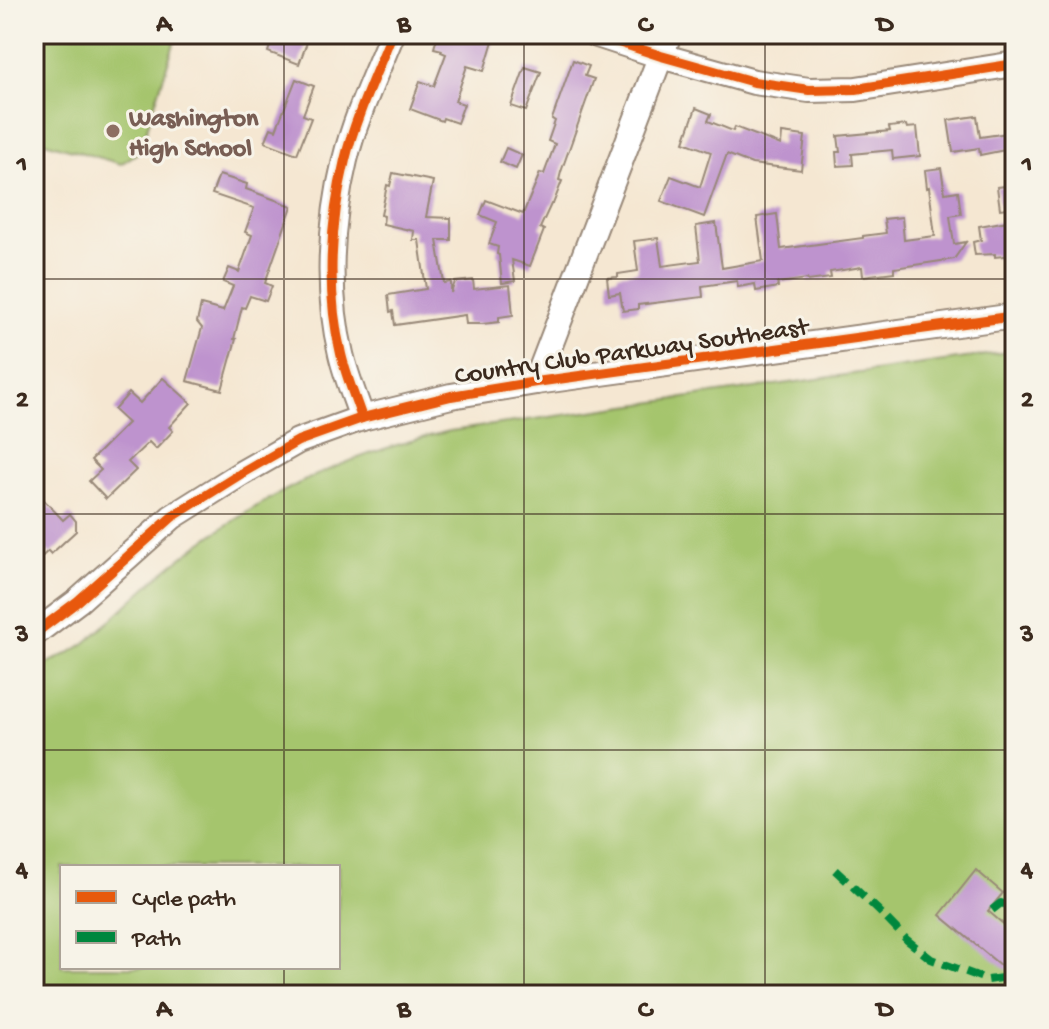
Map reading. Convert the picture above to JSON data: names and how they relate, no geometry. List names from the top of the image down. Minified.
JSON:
{"streets":{"street":["Country Club Parkway Southeast"]},"places":["Washington High School"],"legend":["Cycle path","Path"],"grid":{"columns":["A","B","C","D"],"rows":["1","2","3","4"]}}
